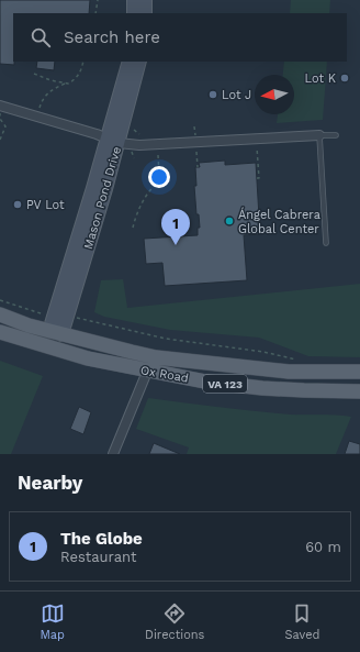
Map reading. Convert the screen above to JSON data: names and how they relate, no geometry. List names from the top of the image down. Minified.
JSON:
{"streets":{"main road":["Ox Road","VA 123"],"street":["Mason Pond Drive"]},"crossings":[["Mason Pond Drive","Ox Road"]],"places":["Lot K","Lot J","PV Lot","Ángel Cabrera Global Center"],"north":"left","page":{"search":"Search here","pins":"1","heading":"Nearby","list":[{"mark":"1","name":"The Globe","note":"Restaurant","value":"60 m"}],"nav":["Map","Directions","Saved"]}}
